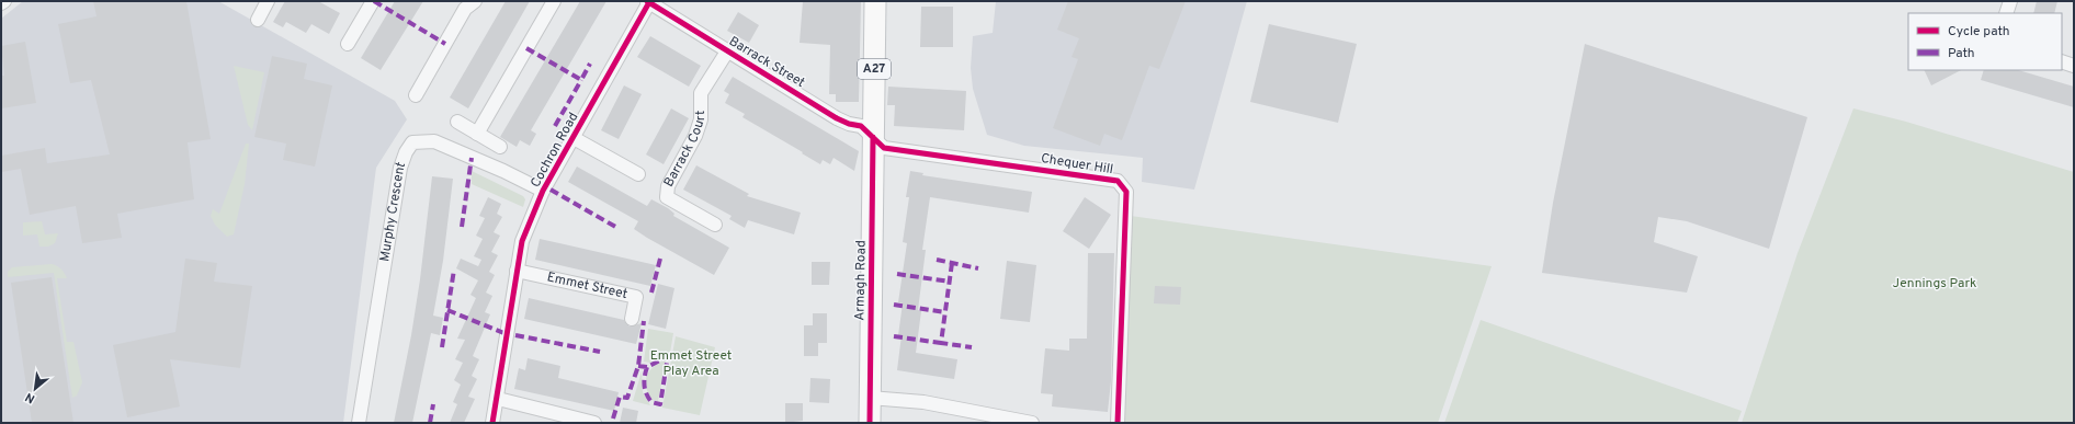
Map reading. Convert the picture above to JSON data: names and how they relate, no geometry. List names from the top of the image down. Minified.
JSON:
{"streets":{"main road":["A27","Armagh Road"],"street":["Barrack Street","Barrack Court","Cochron Road","Chequer Hill","Murphy Crescent","Emmet Street"]},"crossings":[["Barrack Street","Barrack Court"],["Barrack Street","Cochron Road"],["Barrack Street","Chequer Hill"],["Barrack Street","Armagh Road"],["Cochron Road","Murphy Crescent"],["Cochron Road","Emmet Street"],["Chequer Hill","Armagh Road"]],"parks":["Jennings Park","Emmet Street Play Area"],"legend":["Cycle path","Path"],"north":"bottom left"}
